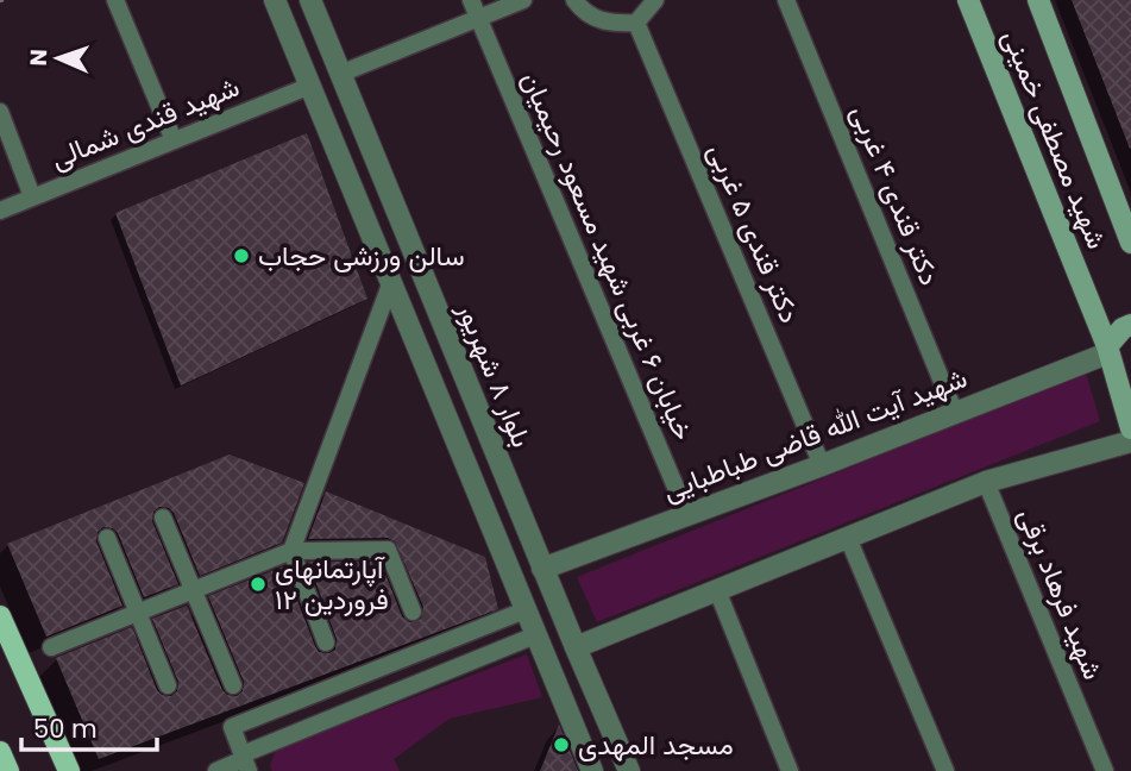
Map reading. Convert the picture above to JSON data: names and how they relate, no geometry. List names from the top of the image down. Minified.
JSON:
{"streets":{"main road":["شهید مصطفی خمینی"],"street":["شهید قندی شمالی","دکتر قندی ۴ غربی","دکتر قندی ۵ غربی","خیابان ۶ غربی شهید مسعود رحیمیان","بلوار ۸ شهریور","شهید آیت الله قاضی طباطبایی","شهید فرهاد برقی"]},"crossings":[["شهید مصطفی خمینی","شهید آیت الله قاضی طباطبایی"],["دکتر قندی ۴ غربی","شهید آیت الله قاضی طباطبایی"],["دکتر قندی ۵ غربی","شهید آیت الله قاضی طباطبایی"],["خیابان ۶ غربی شهید مسعود رحیمیان","شهید آیت الله قاضی طباطبایی"],["بلوار ۸ شهریور","شهید آیت الله قاضی طباطبایی"]],"places":["سالن ورزشی حجاب","آپارتمانهای ۱۲ فروردین","مسجد المهدی"],"scale_bar":"50 m","north":"left"}
